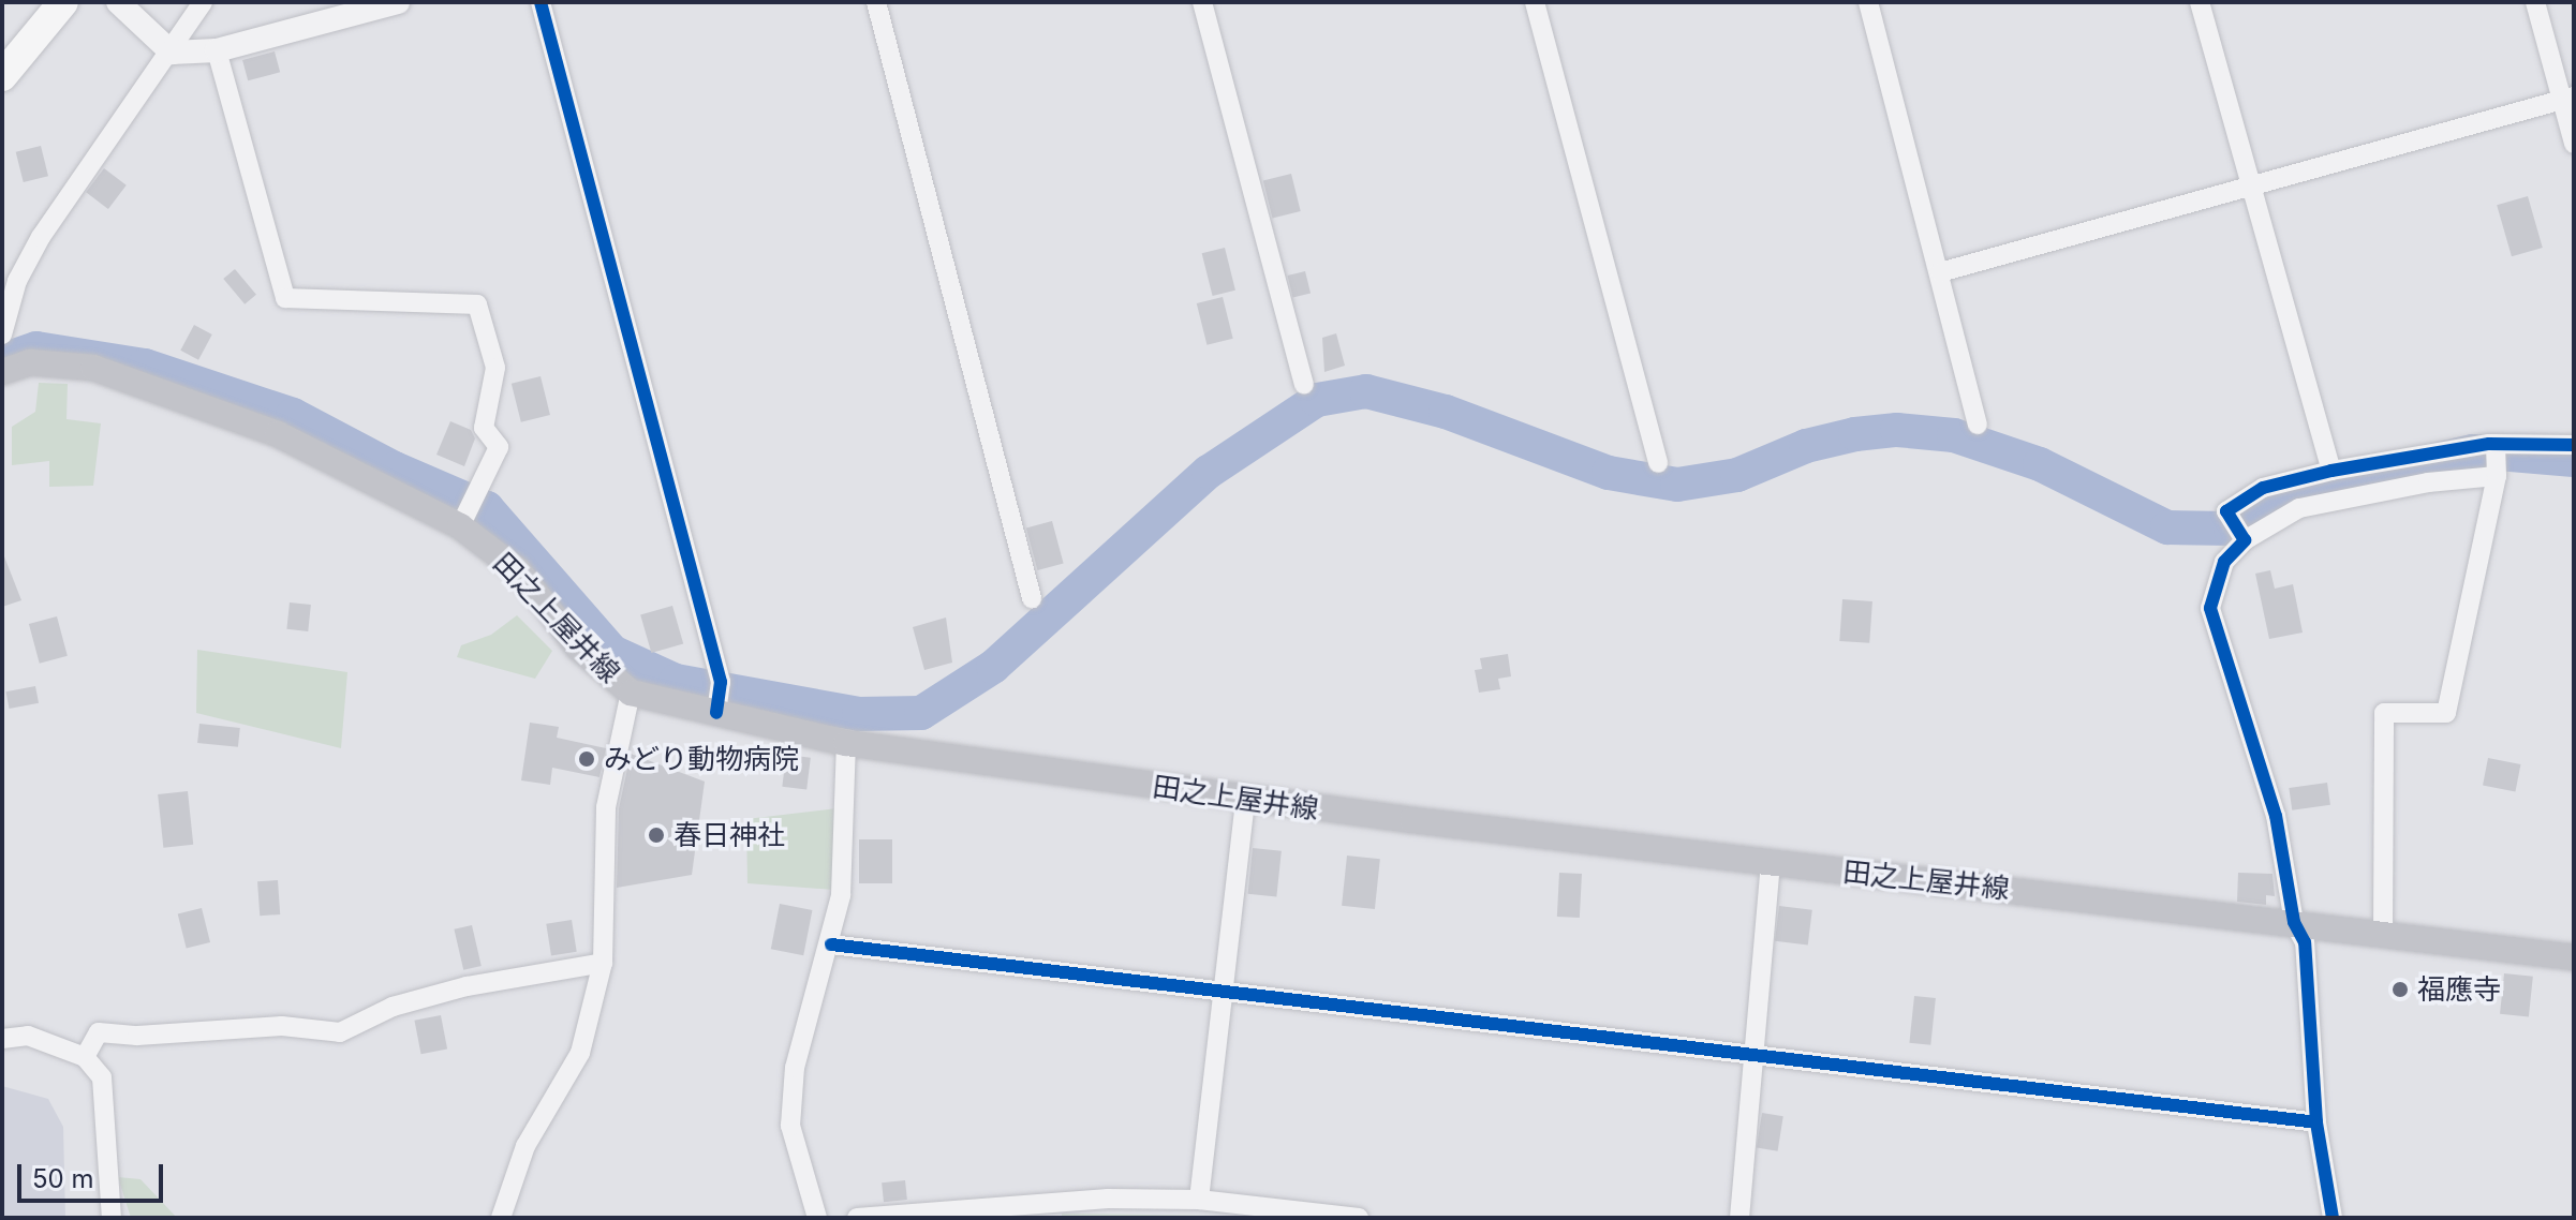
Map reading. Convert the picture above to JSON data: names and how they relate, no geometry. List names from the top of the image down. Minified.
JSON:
{"streets":{"main road":["田之上屋井線"]},"places":["みどり動物病院","春日神社","福應寺"],"scale_bar":"50 m"}
